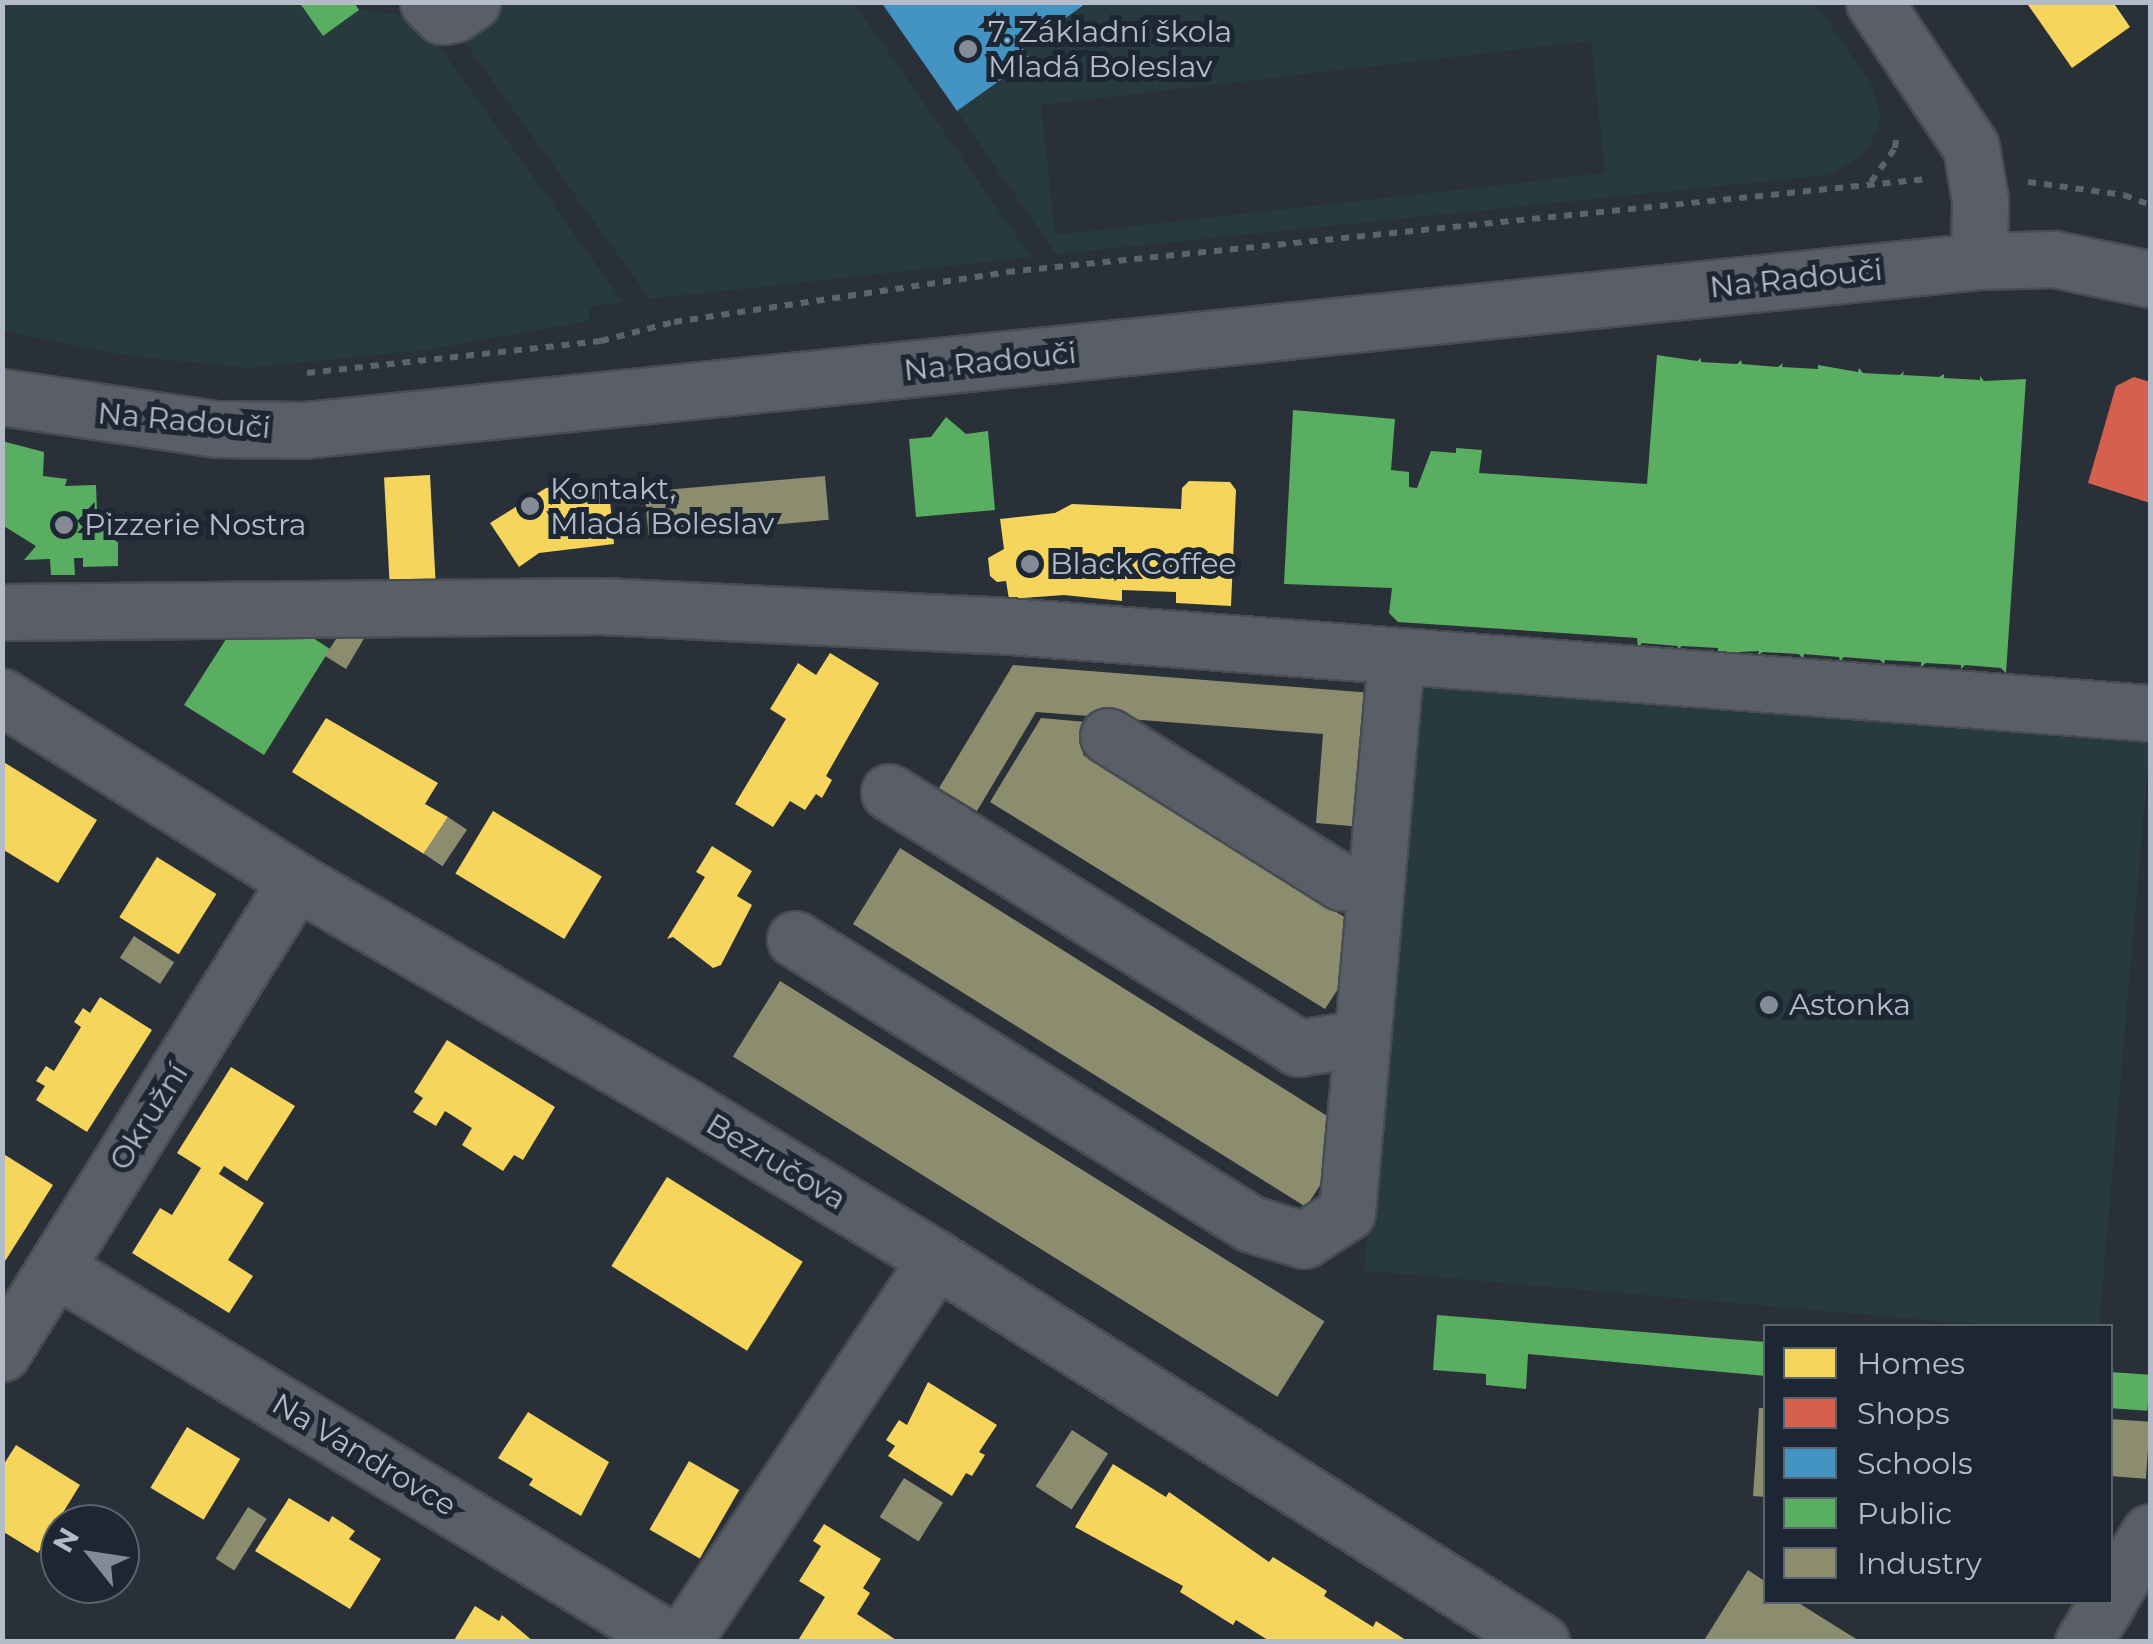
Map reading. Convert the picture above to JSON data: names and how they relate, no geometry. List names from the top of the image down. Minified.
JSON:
{"streets":{"street":["Na Radouči","Okružní","Bezručova","Na Vandrovce"]},"crossings":[["Okružní","Bezručova"],["Okružní","Na Vandrovce"]],"places":["7. Základní škola Mladá Boleslav","Kontakt, Mladá Boleslav","Pizzerie Nostra","Black Coffee","Astonka"],"legend":["Homes","Shops","Schools","Public","Industry"],"north":"top left"}
